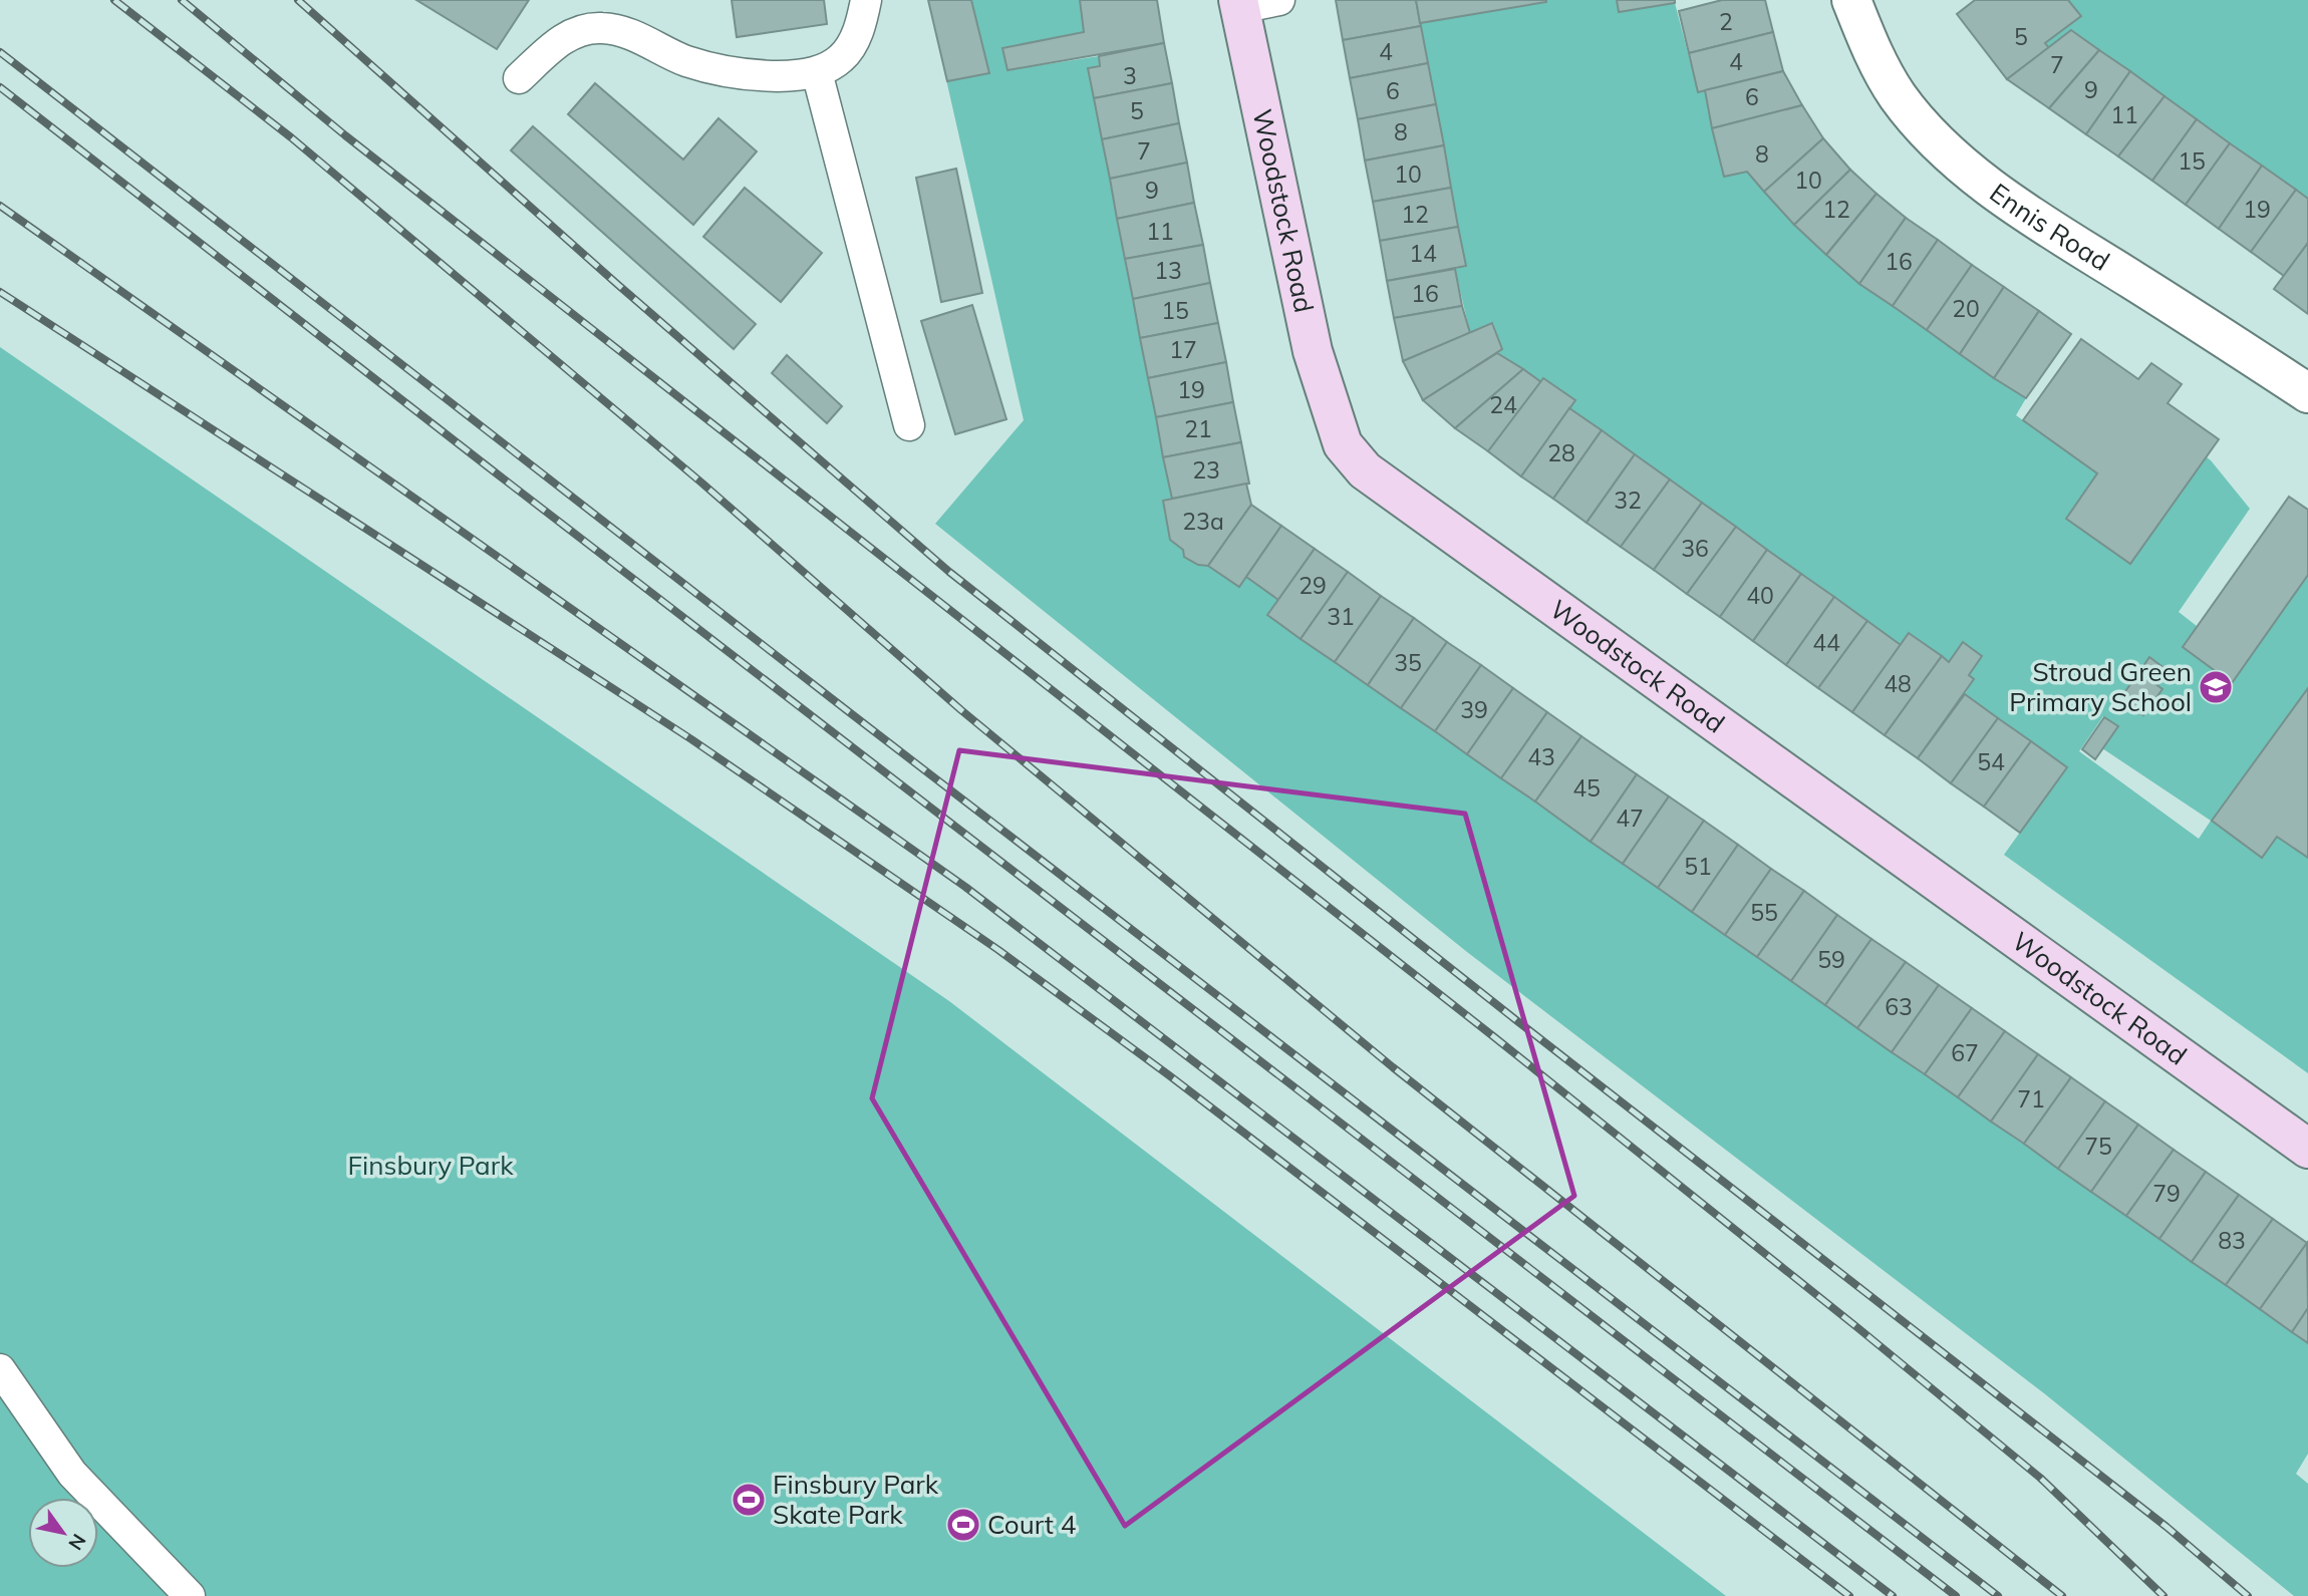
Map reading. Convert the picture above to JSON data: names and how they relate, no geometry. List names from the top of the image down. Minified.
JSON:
{"streets":{"main road":["Woodstock Road"],"street":["Ennis Road"]},"parks":["Finsbury Park"],"places":{"school or university":["Stroud Green Primary School"],"sports":["Finsbury Park Skate Park","Court 4"]},"house_numbers":["2","5","4","4","7","3","9","6","6","5","11","8","7","8","15","10","10","9","12","19","12","11","14","16","13","16","20","15","17","19","24","21","28","23","32","23a","36","29","40","31","44","35","48","39","43","54","45","47","51","55","59","63","67","71","75","79","83"],"north":"bottom right"}
